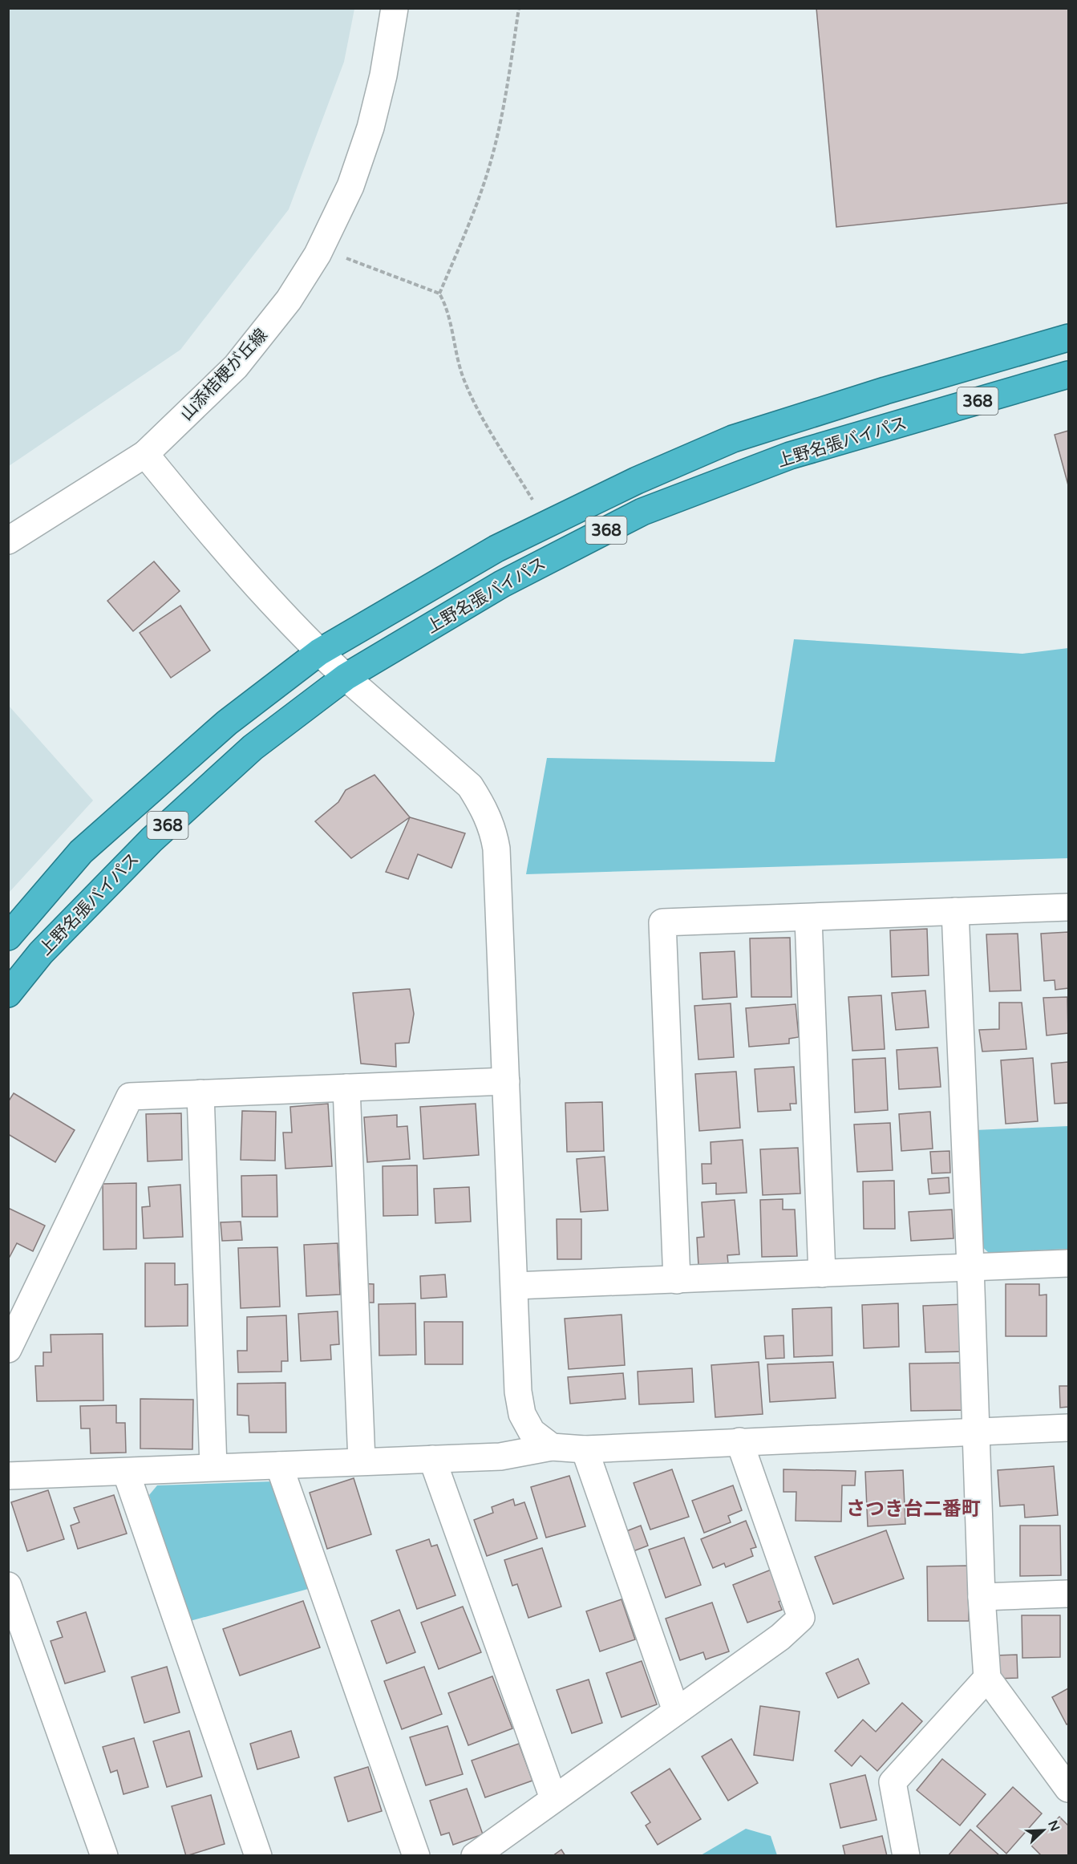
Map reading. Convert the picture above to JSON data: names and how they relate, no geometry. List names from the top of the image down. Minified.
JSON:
{"streets":{"highway":["368","上野名張バイパス"],"street":["山添桔梗が丘線"]},"districts":["さつき台二番町"],"north":"top right"}
